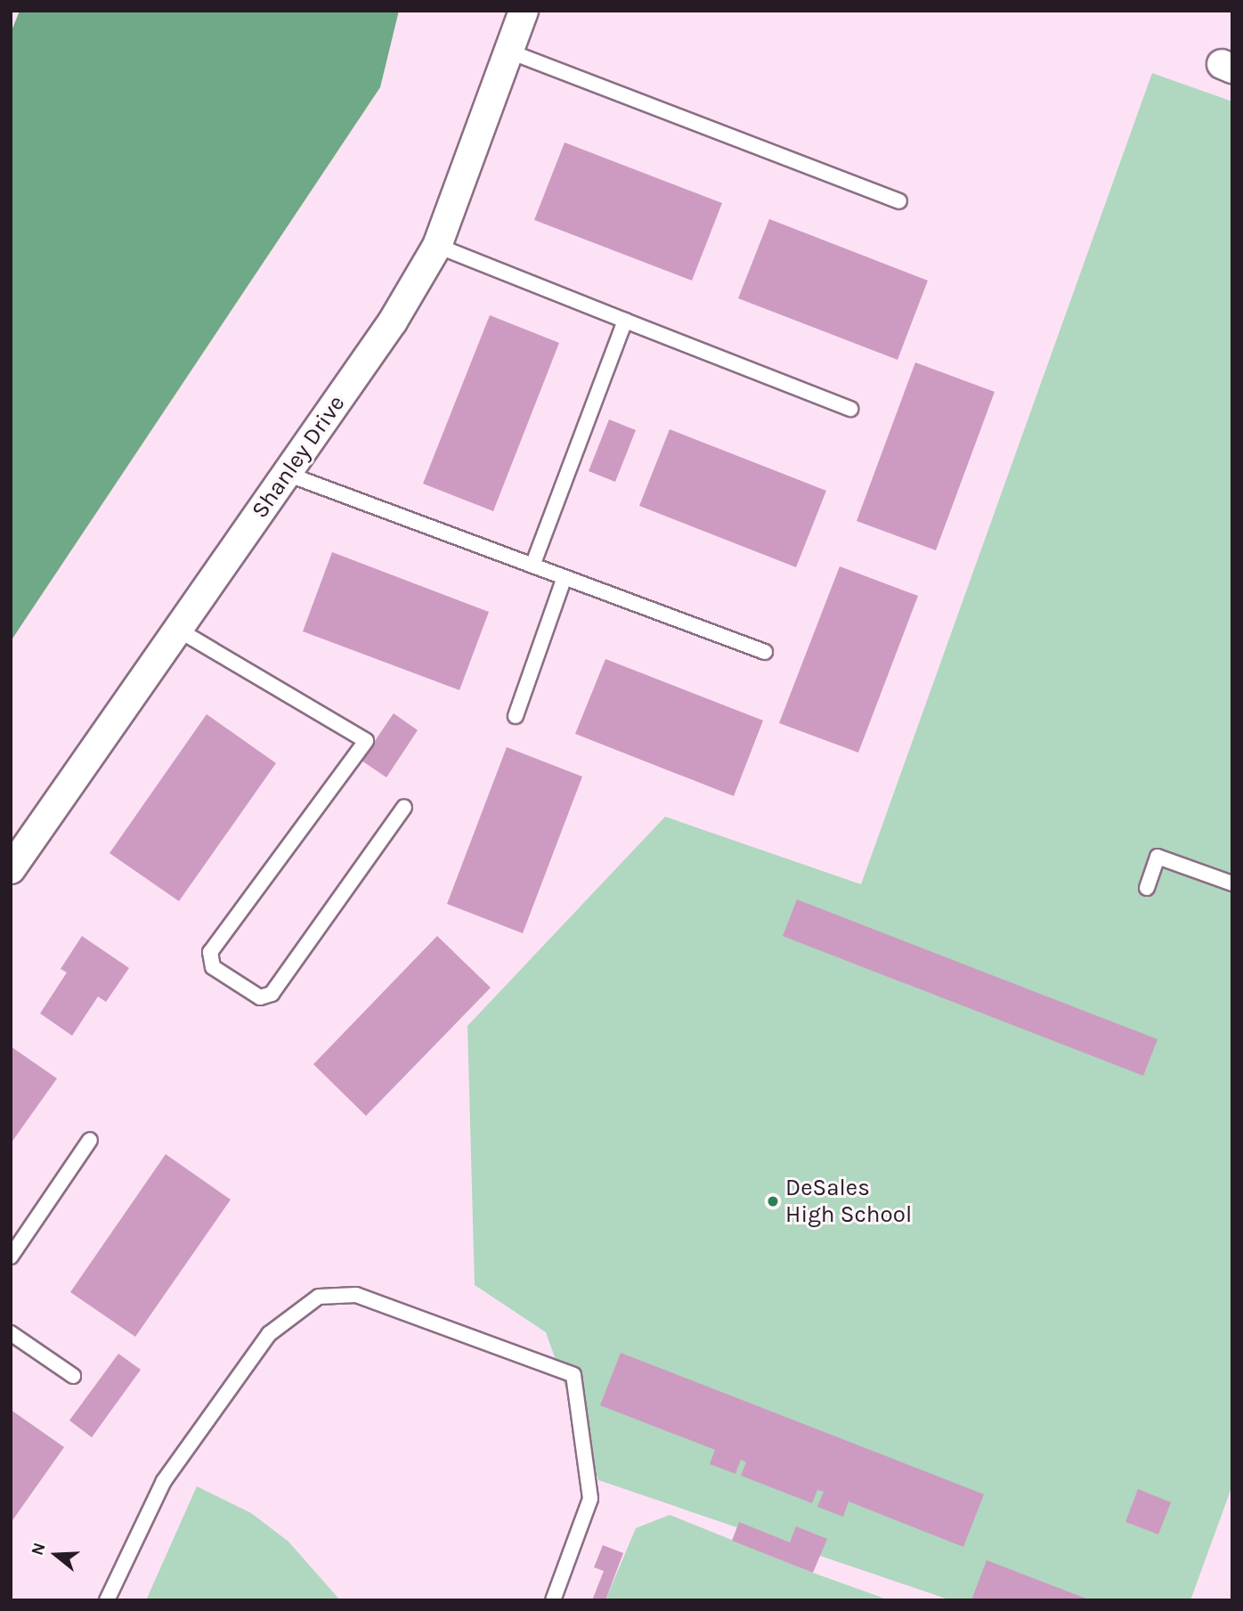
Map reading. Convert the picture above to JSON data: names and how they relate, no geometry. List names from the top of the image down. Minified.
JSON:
{"streets":{"street":["Shanley Drive"]},"places":["DeSales High School"],"north":"left"}
